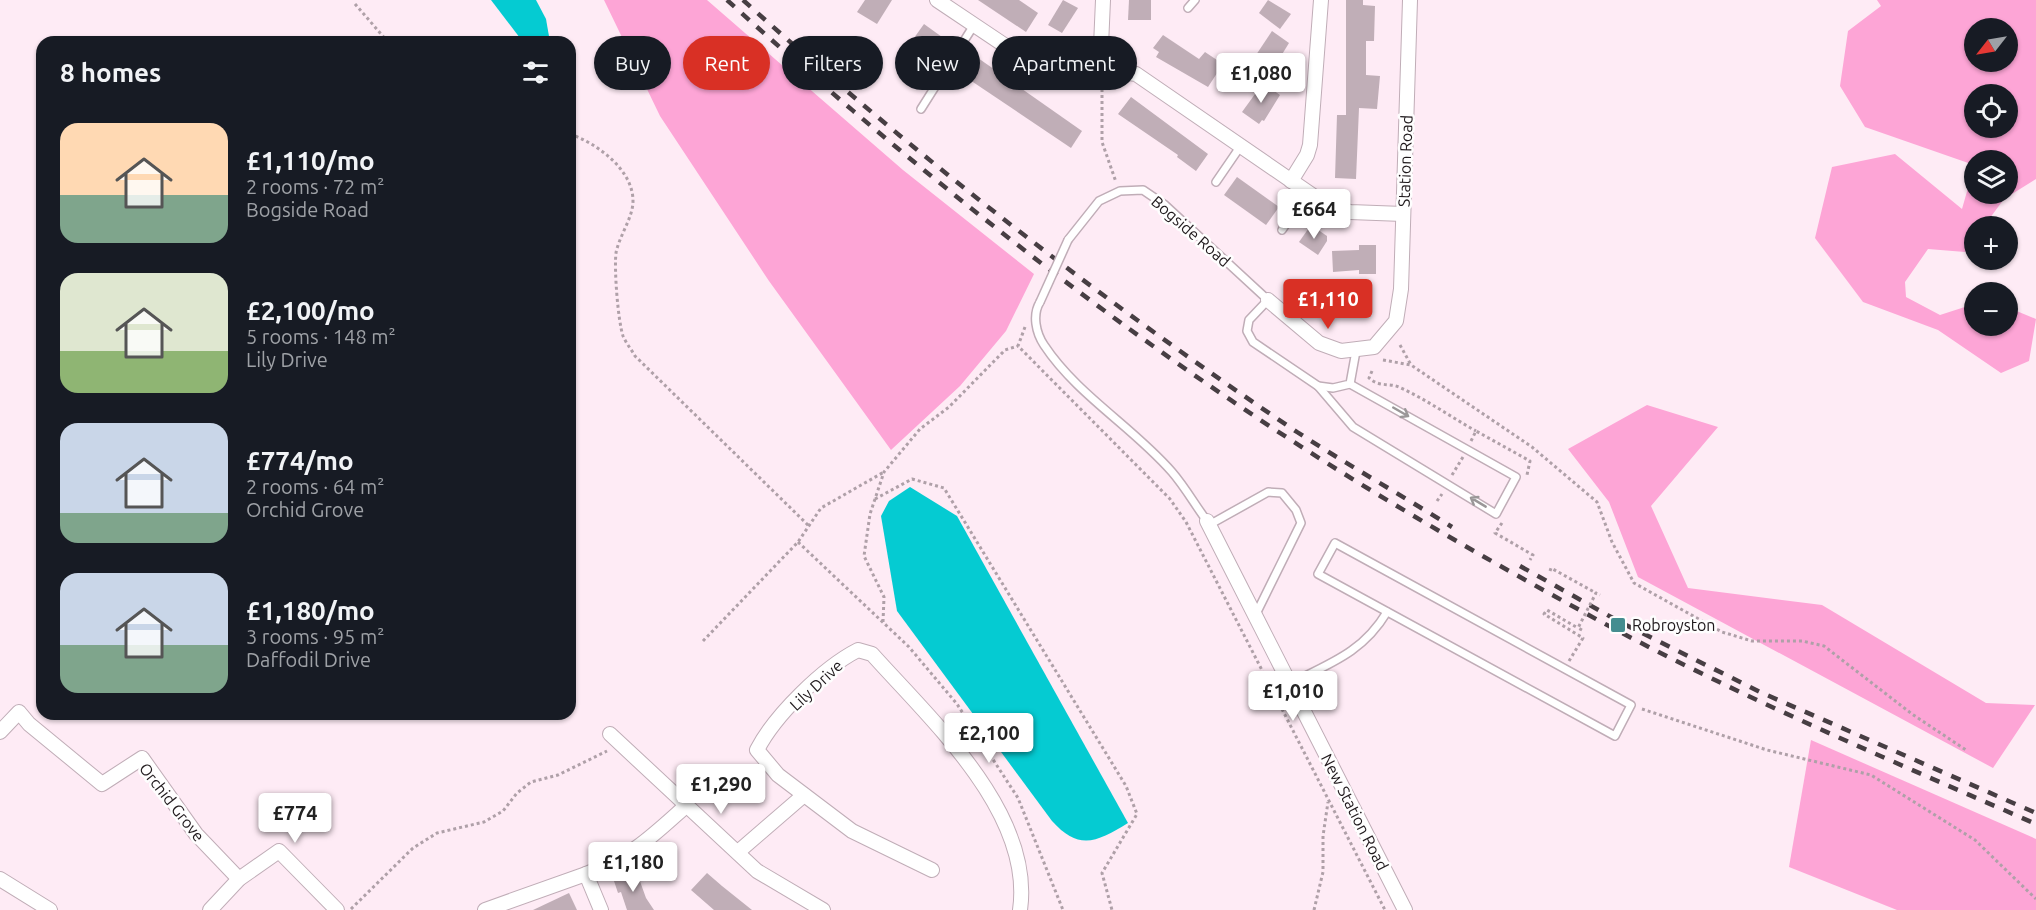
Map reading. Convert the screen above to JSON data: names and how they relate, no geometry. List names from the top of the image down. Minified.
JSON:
{"streets":{"street":["Station Road","Bogside Road","Lily Drive","Orchid Grove","New Station Road"]},"crossings":[["Station Road","Bogside Road"]],"places":{"transit":["Robroyston"]},"north":"bottom left","page":{"map_buttons":["+","−"],"chip":["Buy","Rent","Filters","New","Apartment"],"heading":"8 homes","price":["£1,080","£664","£1,110","£1,010","£2,100","£1,290","£774","£1,180"],"list":[{"name":"£1,110/mo","note":"2 rooms · 72 m² · Bogside Road"},{"name":"£2,100/mo","note":"5 rooms · 148 m² · Lily Drive"},{"name":"£774/mo","note":"2 rooms · 64 m² · Orchid Grove"},{"name":"£1,180/mo","note":"3 rooms · 95 m² · Daffodil Drive"}]}}
